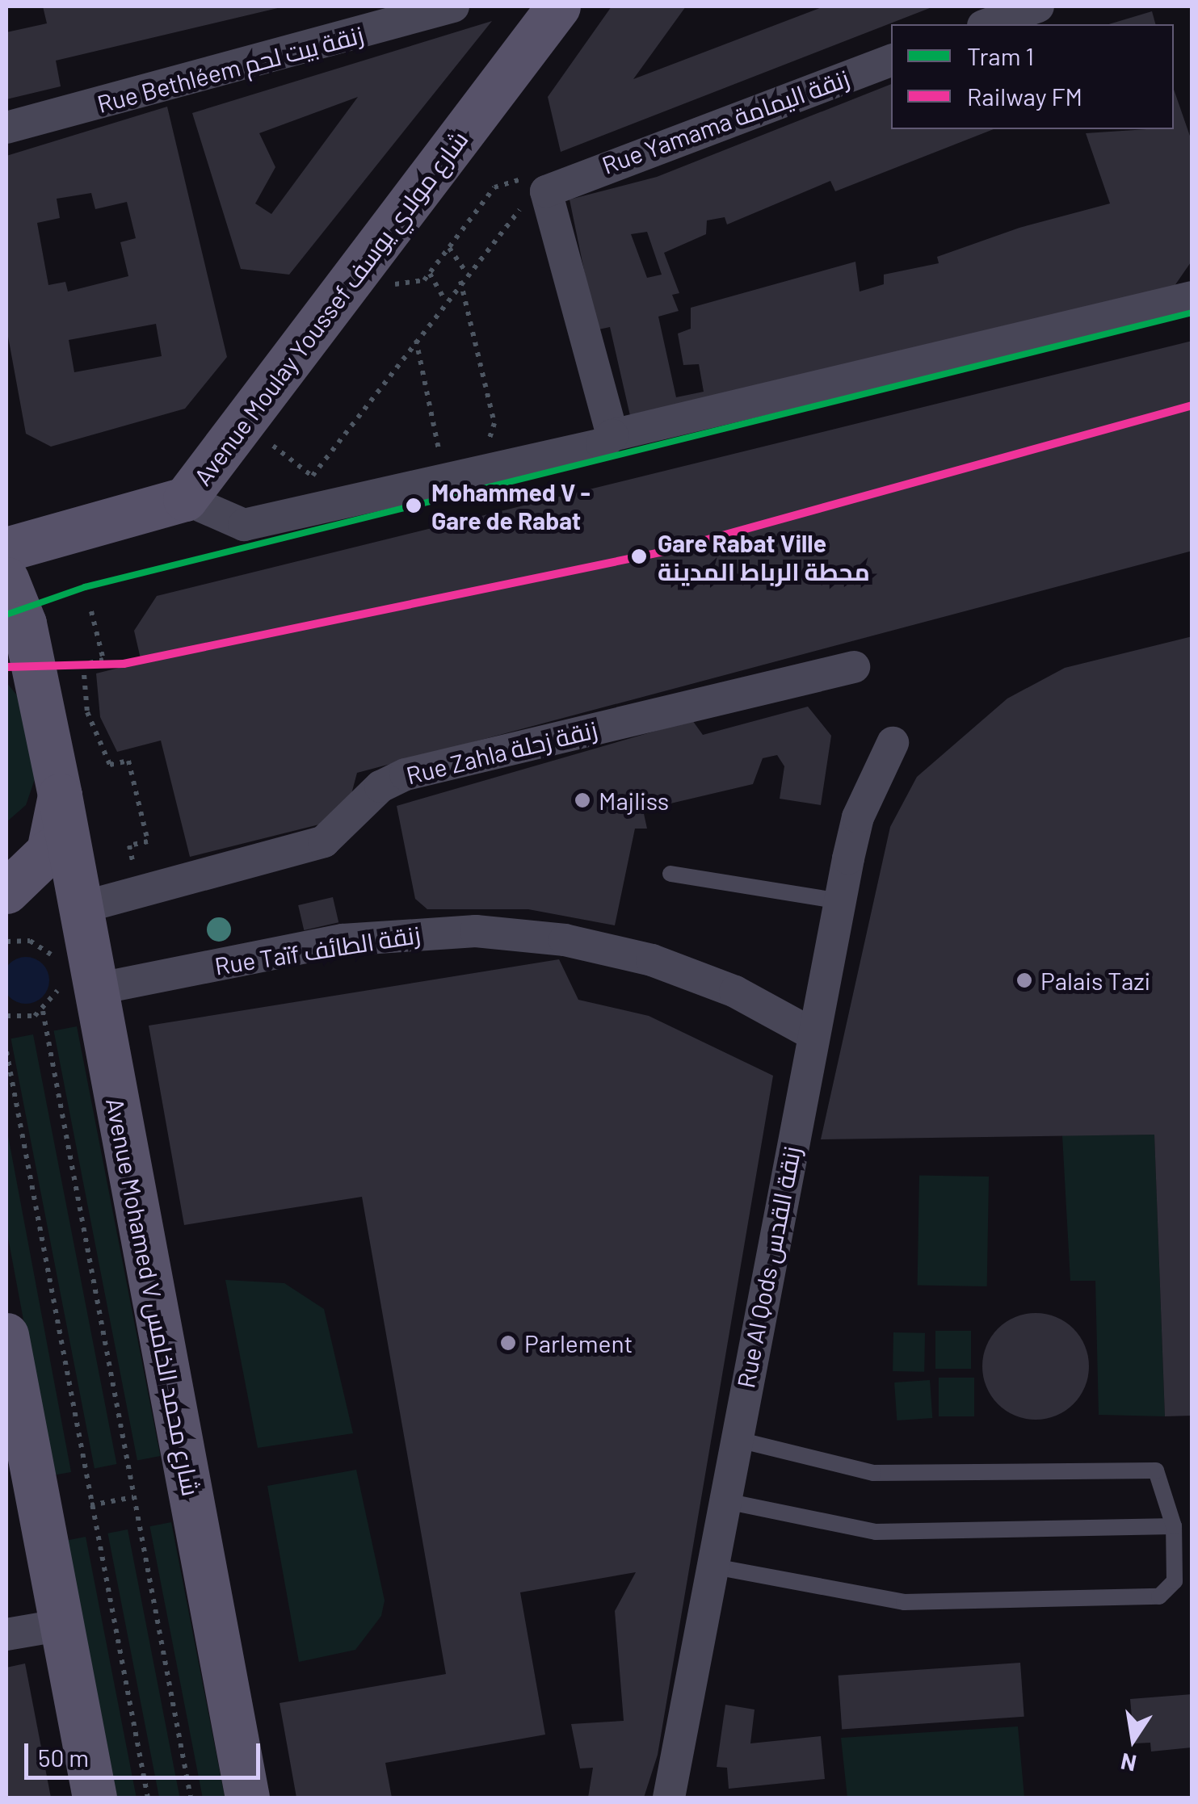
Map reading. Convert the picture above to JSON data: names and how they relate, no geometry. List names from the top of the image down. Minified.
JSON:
{"streets":{"main road":["Avenue Moulay Youssef شارع مولاي يوسف","Avenue Mohamed V شارع محمد الخامس"],"street":["Rue Bethléem زنقة بيت لحم","Rue Yamama زنقة اليمامة","Rue Zahla زنقة زحلة","Rue Taïf زنقة الطائف","Rue Al Qods زنقة القدس"]},"crossings":[["Rue Zahla زنقة زحلة","Avenue Mohamed V شارع محمد الخامس"],["Rue Taïf زنقة الطائف","Rue Al Qods زنقة القدس"],["Rue Taïf زنقة الطائف","Avenue Mohamed V شارع محمد الخامس"]],"places":["Mohammed V - Gare de Rabat","Gare Rabat Ville محطة الرباط المدينة","Majliss","Palais Tazi","Parlement"],"lines":["tram line 1","rail line FM"],"legend":["Tram 1","Railway FM"],"scale_bar":"50 m","north":"bottom"}
